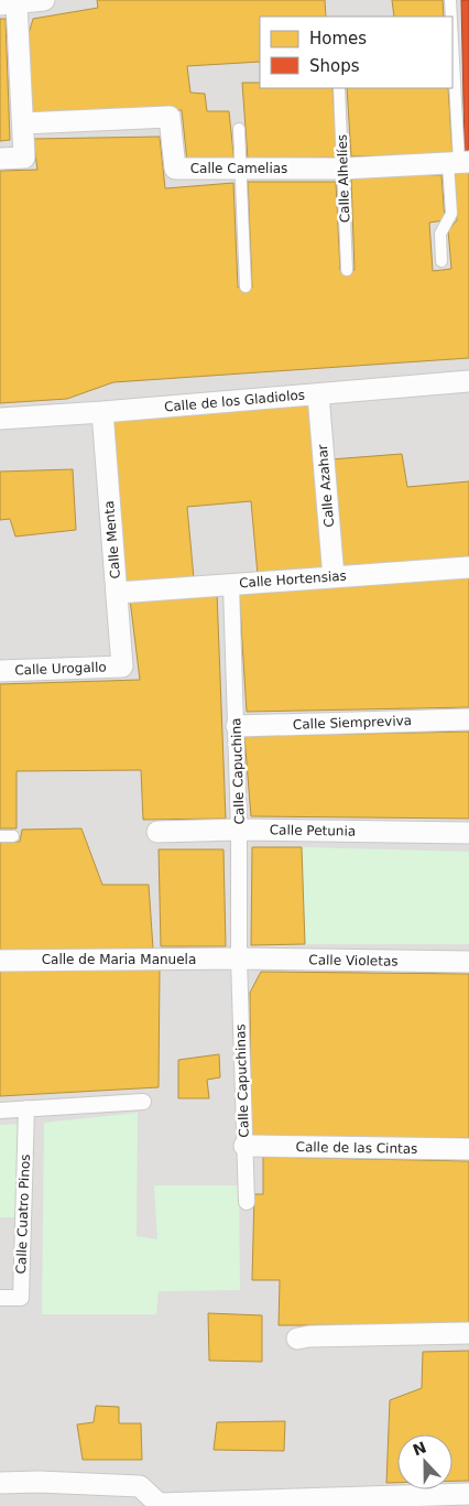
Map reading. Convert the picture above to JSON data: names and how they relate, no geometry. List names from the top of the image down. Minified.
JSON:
{"streets":{"street":["Calle Camelias","Calle de los Gladiolos","Calle Azahar","Calle Menta","Calle Hortensias","Calle Urogallo","Calle Siempreviva","Calle Capuchina","Calle Petunia","Calle de Maria Manuela","Calle Violetas","Calle Capuchinas","Calle de las Cintas","Calle Cuatro Pinos"],"lane":["Calle Alhelíes"]},"crossings":[["Calle Camelias","Calle Alhelíes"],["Calle de los Gladiolos","Calle Azahar"],["Calle de los Gladiolos","Calle Menta"],["Calle Azahar","Calle Hortensias"],["Calle Menta","Calle Hortensias"],["Calle Menta","Calle Urogallo"],["Calle Hortensias","Calle Capuchina"],["Calle Siempreviva","Calle Capuchina"],["Calle Capuchina","Calle Petunia"],["Calle Capuchina","Calle de Maria Manuela"],["Calle Capuchina","Calle Violetas"],["Calle Capuchina","Calle Capuchinas"],["Calle de Maria Manuela","Calle Violetas"],["Calle de Maria Manuela","Calle Capuchinas"],["Calle Violetas","Calle Capuchinas"],["Calle Capuchinas","Calle de las Cintas"]],"legend":["Homes","Shops"],"north":"top"}
